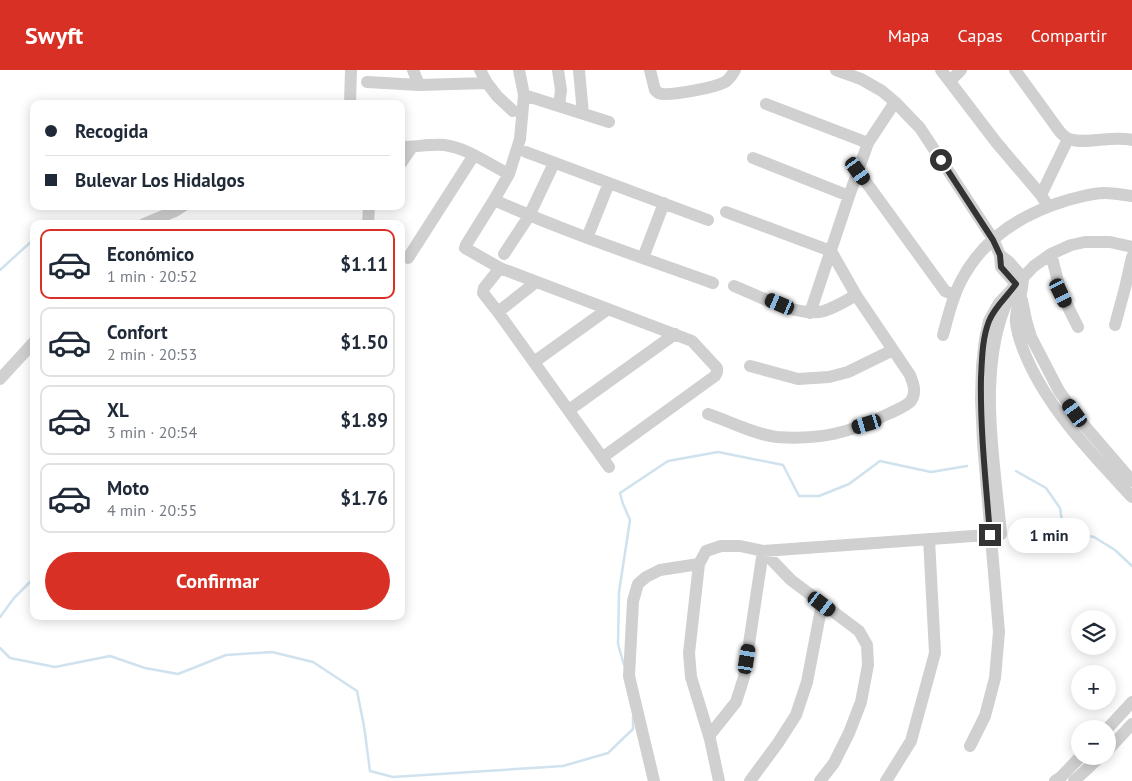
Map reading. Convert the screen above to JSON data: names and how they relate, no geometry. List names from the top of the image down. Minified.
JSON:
{"page":{"header":"Swyft","nav":["Mapa","Capas","Compartir"],"banner":["Recogida","Bulevar Los Hidalgos"],"list":[{"name":"Económico","note":"1 min · 20:52","value":"$1.11"},{"name":"Confort","note":"2 min · 20:53","value":"$1.50"},{"name":"XL","note":"3 min · 20:54","value":"$1.89"},{"name":"Moto","note":"4 min · 20:55","value":"$1.76"}],"bubble":"1 min","buttons":"Confirmar","map_buttons":["+","−"]}}
